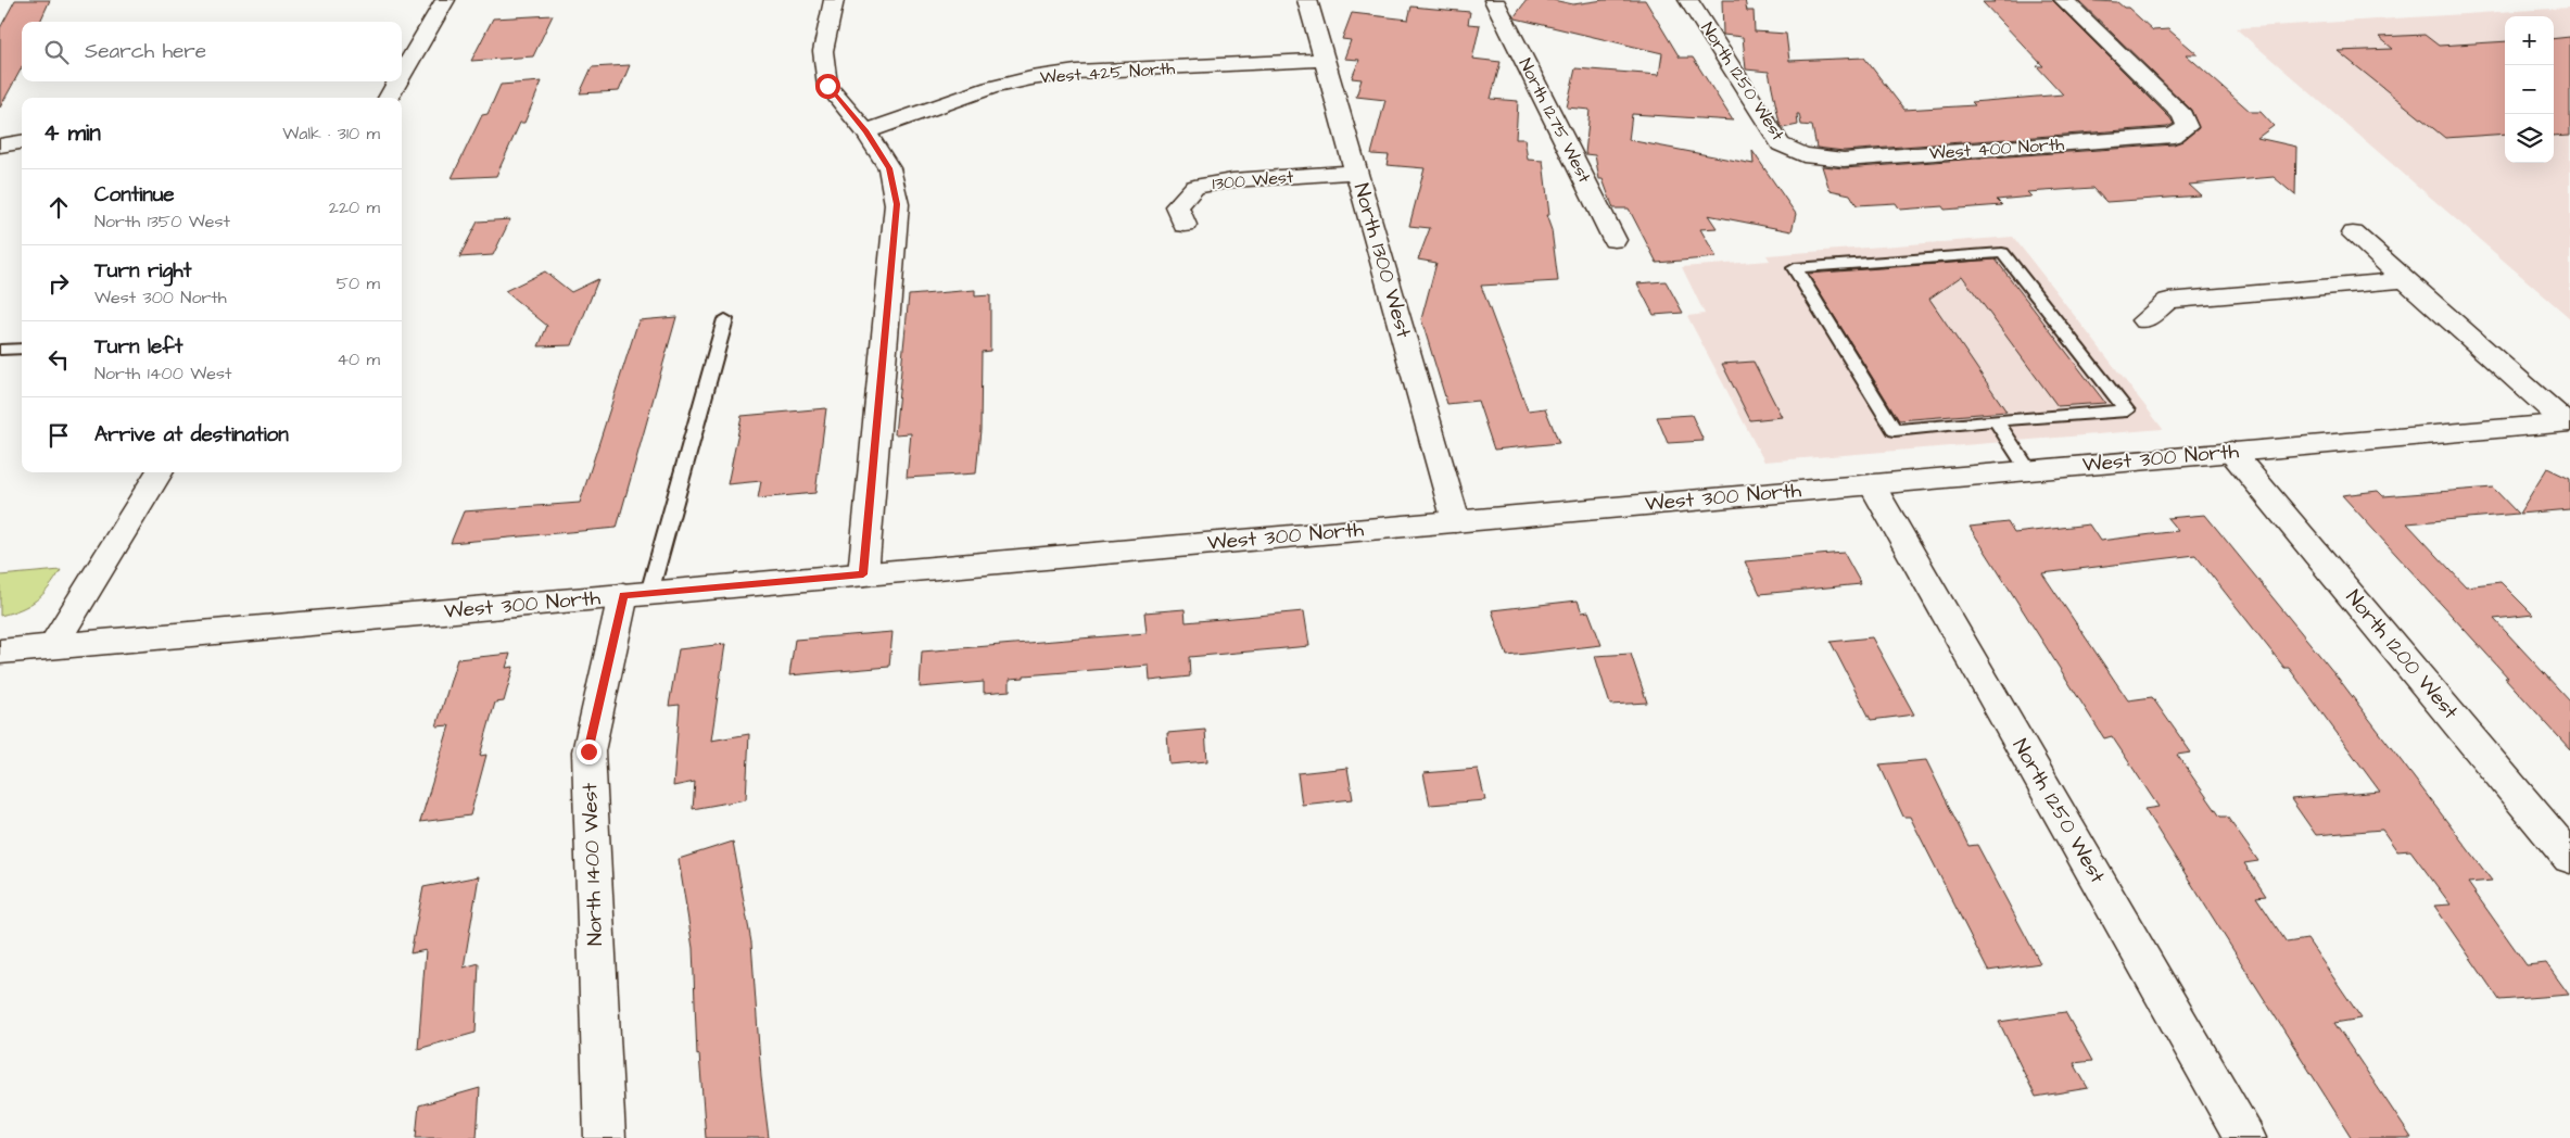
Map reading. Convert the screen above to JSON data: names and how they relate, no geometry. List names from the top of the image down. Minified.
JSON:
{"streets":{"street":["West 425 North","North 1250 West","North 1275 West","West 400 North","1300 West","North 1300 West","West 300 North","North 1200 West","North 1400 West"]},"crossings":[["West 425 North","North 1300 West"],["North 1250 West","West 400 North"],["North 1250 West","West 300 North"],["1300 West","North 1300 West"],["North 1300 West","West 300 North"],["West 300 North","North 1200 West"],["West 300 North","North 1400 West"]],"page":{"map_buttons":["+","−"],"search":"Search here","heading":["4 min","Walk · 310 m"],"list":[["Continue","North 1350 West","220 m"],["Turn right","West 300 North","50 m"],["Turn left","North 1400 West","40 m"],"Arrive at destination"]}}
